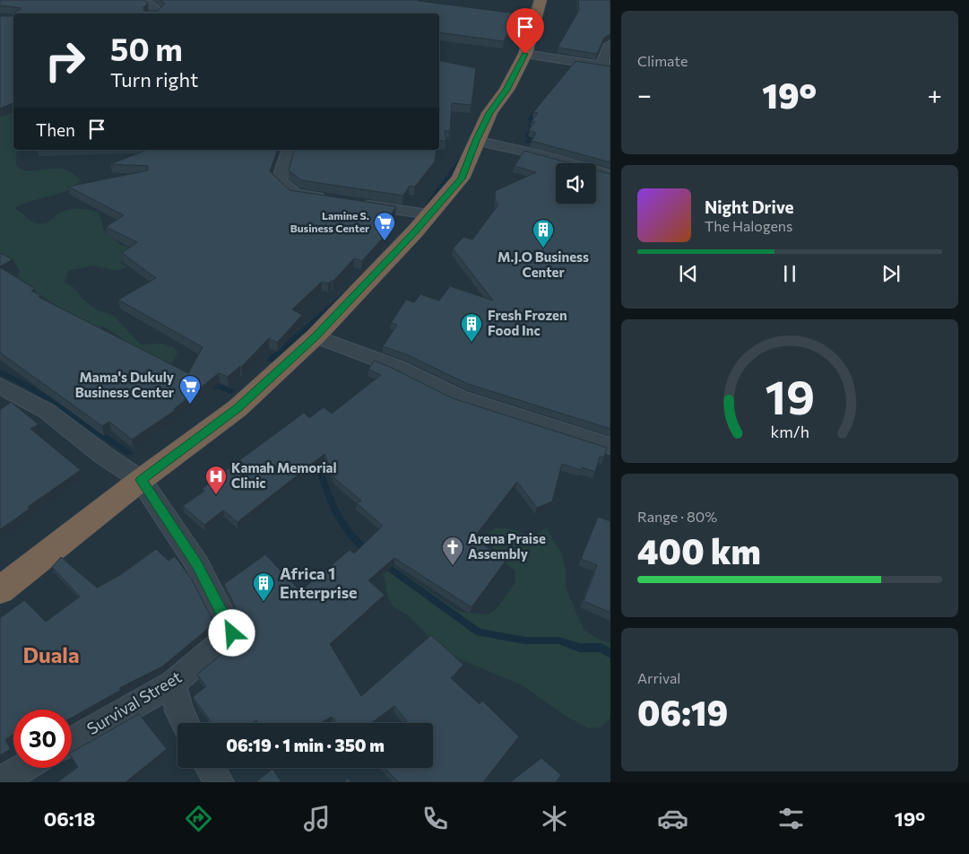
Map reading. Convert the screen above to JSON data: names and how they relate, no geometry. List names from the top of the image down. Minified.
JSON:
{"streets":{"street":["Survival Street"]},"districts":["Duala"],"places":{"supermarket":["Lamine S. Business Center","Mama's Dukuly Business Center"],"building":["M.J.O Business Center","Fresh Frozen Food Inc","Africa 1 Enterprise"],"hospital":["Kamah Memorial Clinic"],"church":["Arena Praise Assembly"]},"page":{"tile":["Climate",["Range · 80%","400 km"],["Arrival","06:19"]],"turn":["50 m","Turn right"],"heat":["−","19°","+"],"then":"Then","song":["Night Drive","The Halogens"],"limit":"30","trip":"06:19 · 1 min · 350 m","tabs":["06:18","19°"],"gauge":["19","km/h"]}}
